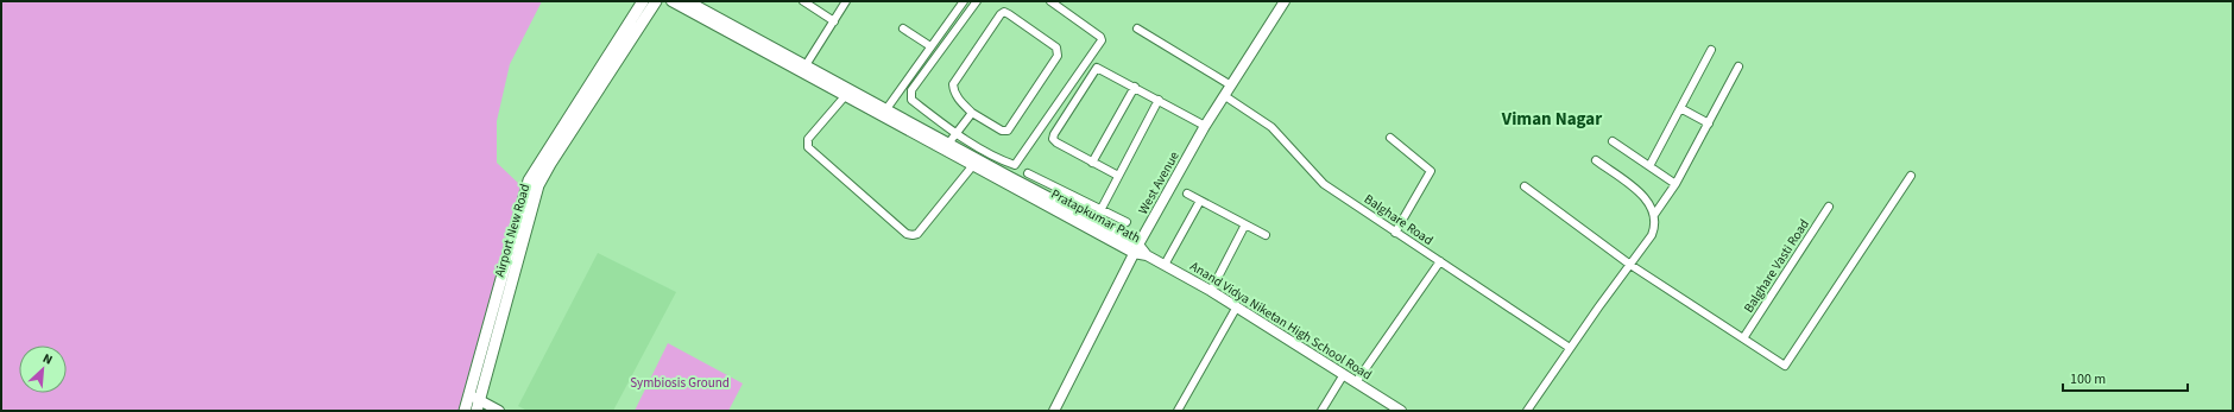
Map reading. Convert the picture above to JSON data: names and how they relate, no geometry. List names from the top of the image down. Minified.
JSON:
{"streets":{"main road":["Airport New Road"],"street":["West Avenue","Pratapkumar Path","Balghare Road","Balghare Vasti Road","Anand Vidya Niketan High School Road"]},"crossings":[["West Avenue","Pratapkumar Path"],["West Avenue","Balghare Road"],["Pratapkumar Path","Anand Vidya Niketan High School Road"]],"districts":["Viman Nagar"],"parks":["Symbiosis Ground"],"scale_bar":"100 m","north":"top right"}
